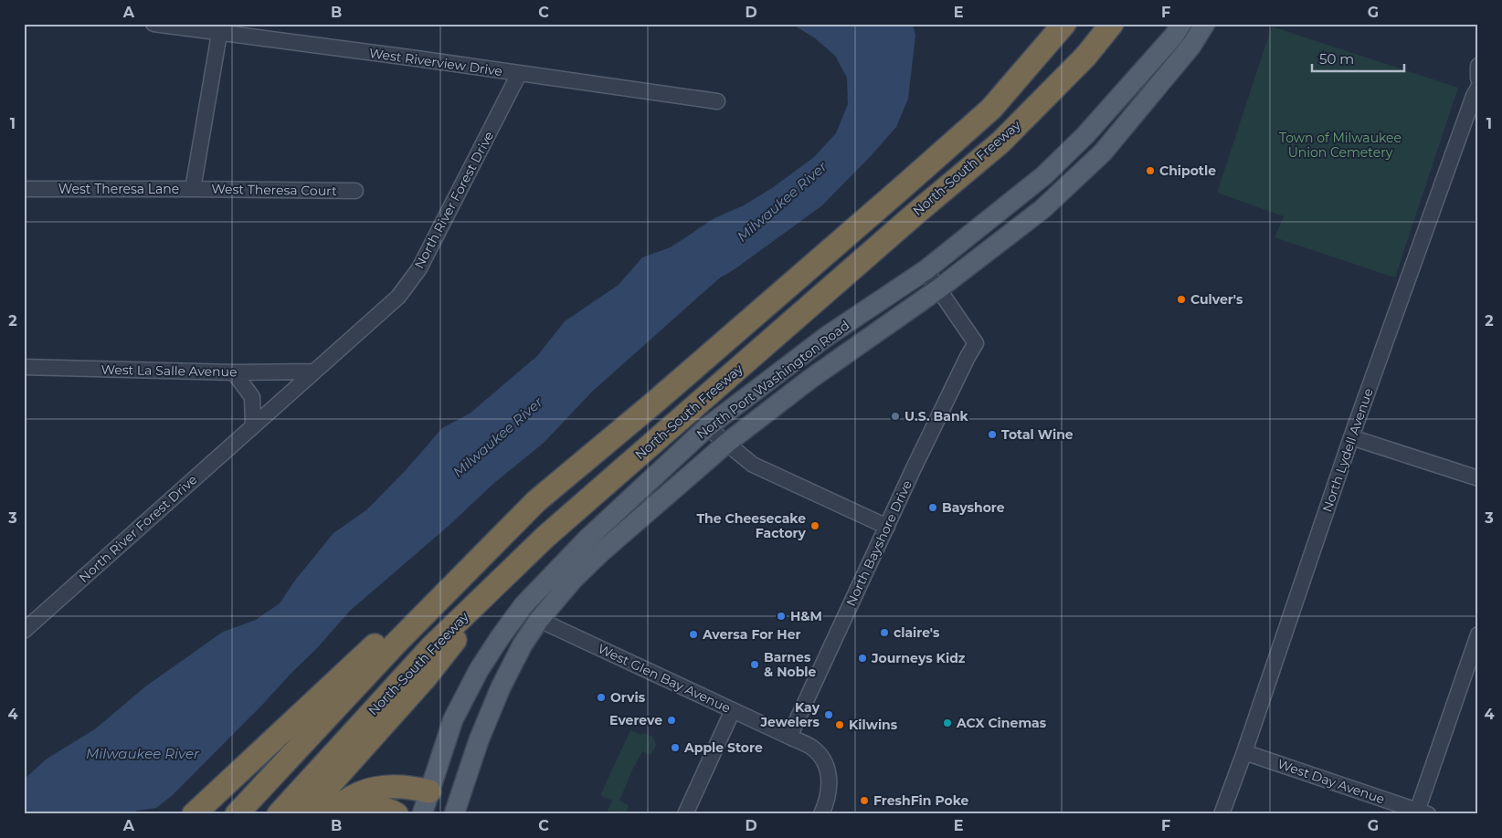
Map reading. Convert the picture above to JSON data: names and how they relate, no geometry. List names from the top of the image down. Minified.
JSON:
{"streets":{"highway":["North-South Freeway"],"main road":["North Port Washington Road"],"street":["West Riverview Drive","West Theresa Lane","West Theresa Court","North River Forest Drive","West La Salle Avenue","North Lydell Avenue","North Bayshore Drive","West Glen Bay Avenue","West Day Avenue"]},"crossings":[["West Riverview Drive","West Theresa Lane"],["West Riverview Drive","North River Forest Drive"],["West Theresa Lane","West Theresa Court"],["North River Forest Drive","West La Salle Avenue"],["North Port Washington Road","North Bayshore Drive"],["North Port Washington Road","West Glen Bay Avenue"],["North Lydell Avenue","West Day Avenue"],["North Bayshore Drive","West Glen Bay Avenue"]],"water":["Milwaukee River"],"parks":["Town of Milwaukee Union Cemetery"],"places":["Chipotle","Culver's","U.S. Bank","Total Wine","Bayshore","The Cheesecake Factory","H&M","claire's","Aversa For Her","Journeys Kidz","Barnes & Noble","Orvis","Kay Jewelers","Evereve","ACX Cinemas","Kilwins","Apple Store","FreshFin Poke"],"scale_bar":"50 m","grid":{"columns":["A","B","C","D","E","F","G"],"rows":["1","2","3","4"]}}
